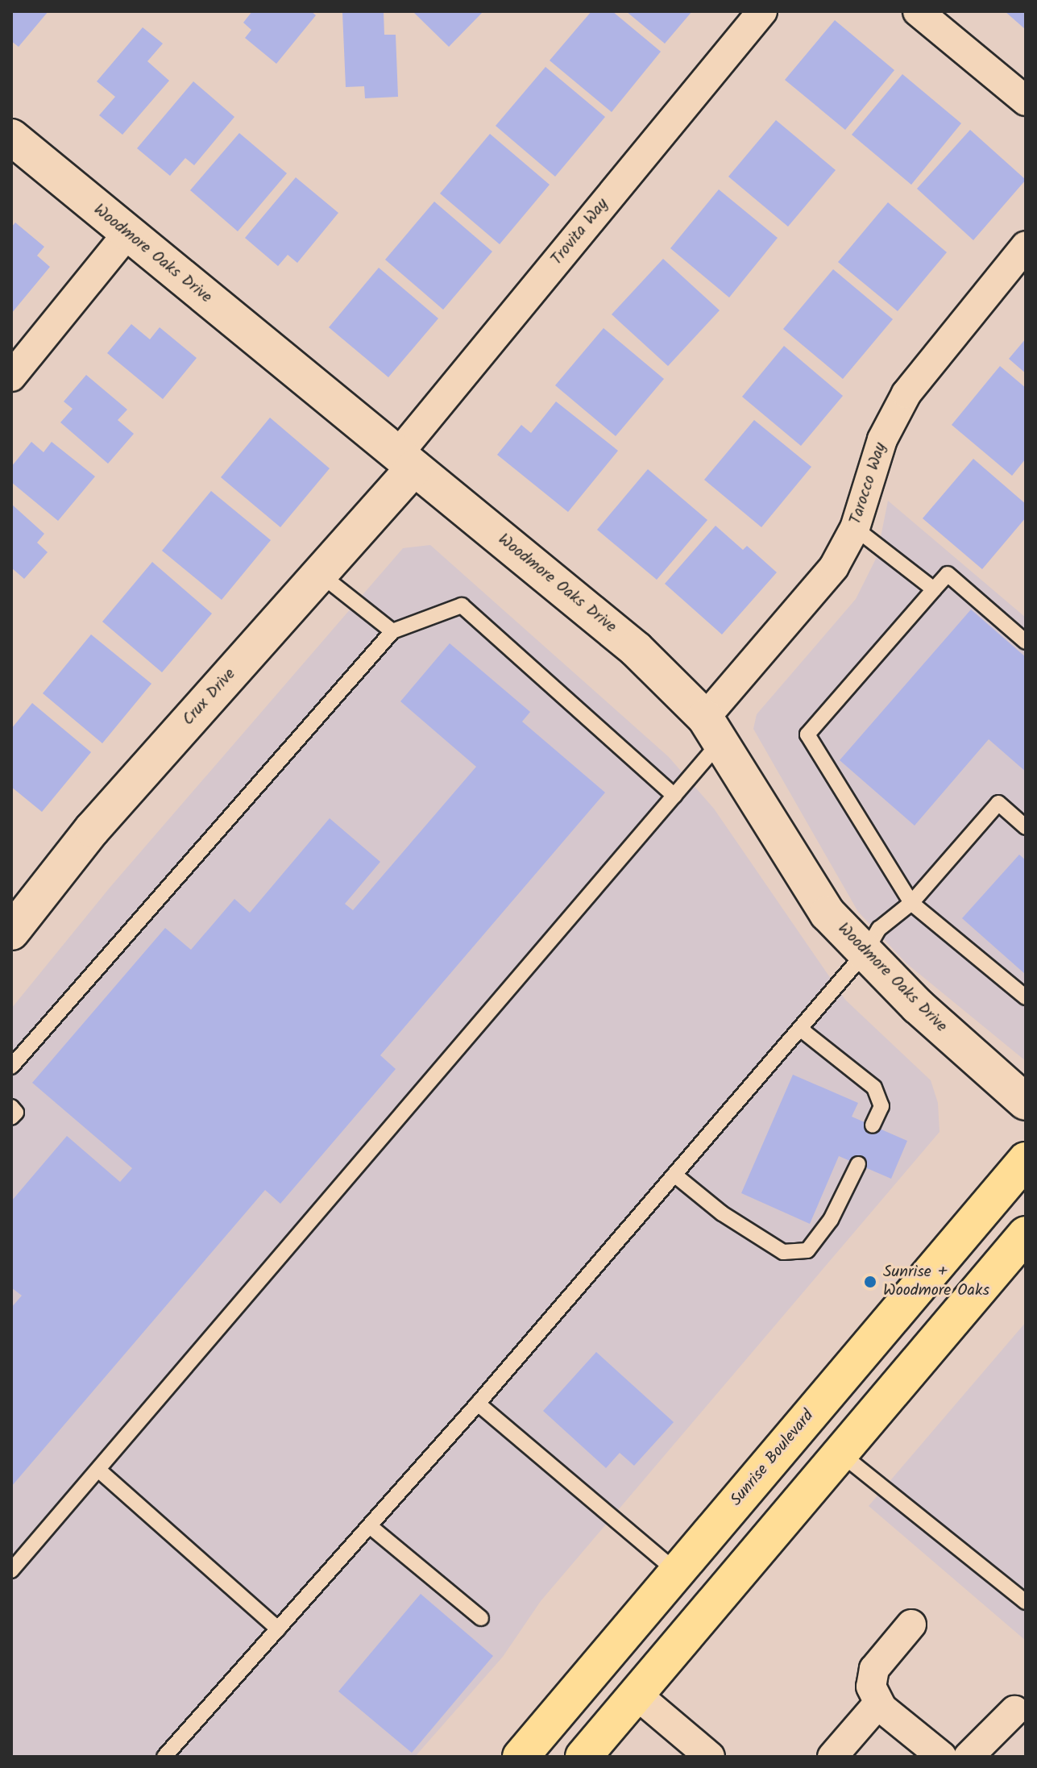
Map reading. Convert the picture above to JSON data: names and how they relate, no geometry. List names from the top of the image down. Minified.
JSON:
{"streets":{"main road":["Sunrise Boulevard"],"street":["Trovita Way","Woodmore Oaks Drive","Tarocco Way","Crux Drive"]},"crossings":[["Trovita Way","Woodmore Oaks Drive"],["Trovita Way","Crux Drive"],["Woodmore Oaks Drive","Tarocco Way"],["Woodmore Oaks Drive","Crux Drive"]],"places":["Sunrise + Woodmore Oaks"]}
